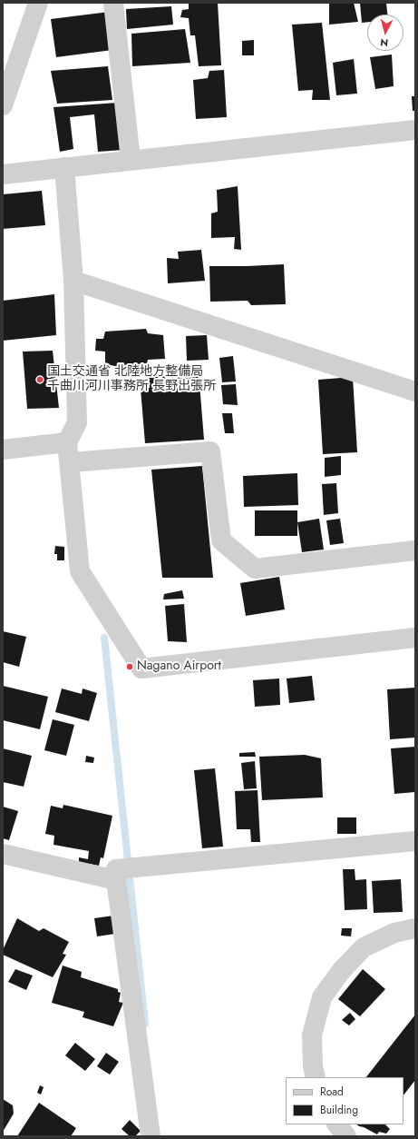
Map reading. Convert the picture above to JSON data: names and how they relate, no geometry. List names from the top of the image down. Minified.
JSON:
{"places":["国土交通省 北陸地方整備局 千曲川河川事務所 長野出張所","Nagano Airport"],"legend":["Road","Building"],"north":"bottom"}
